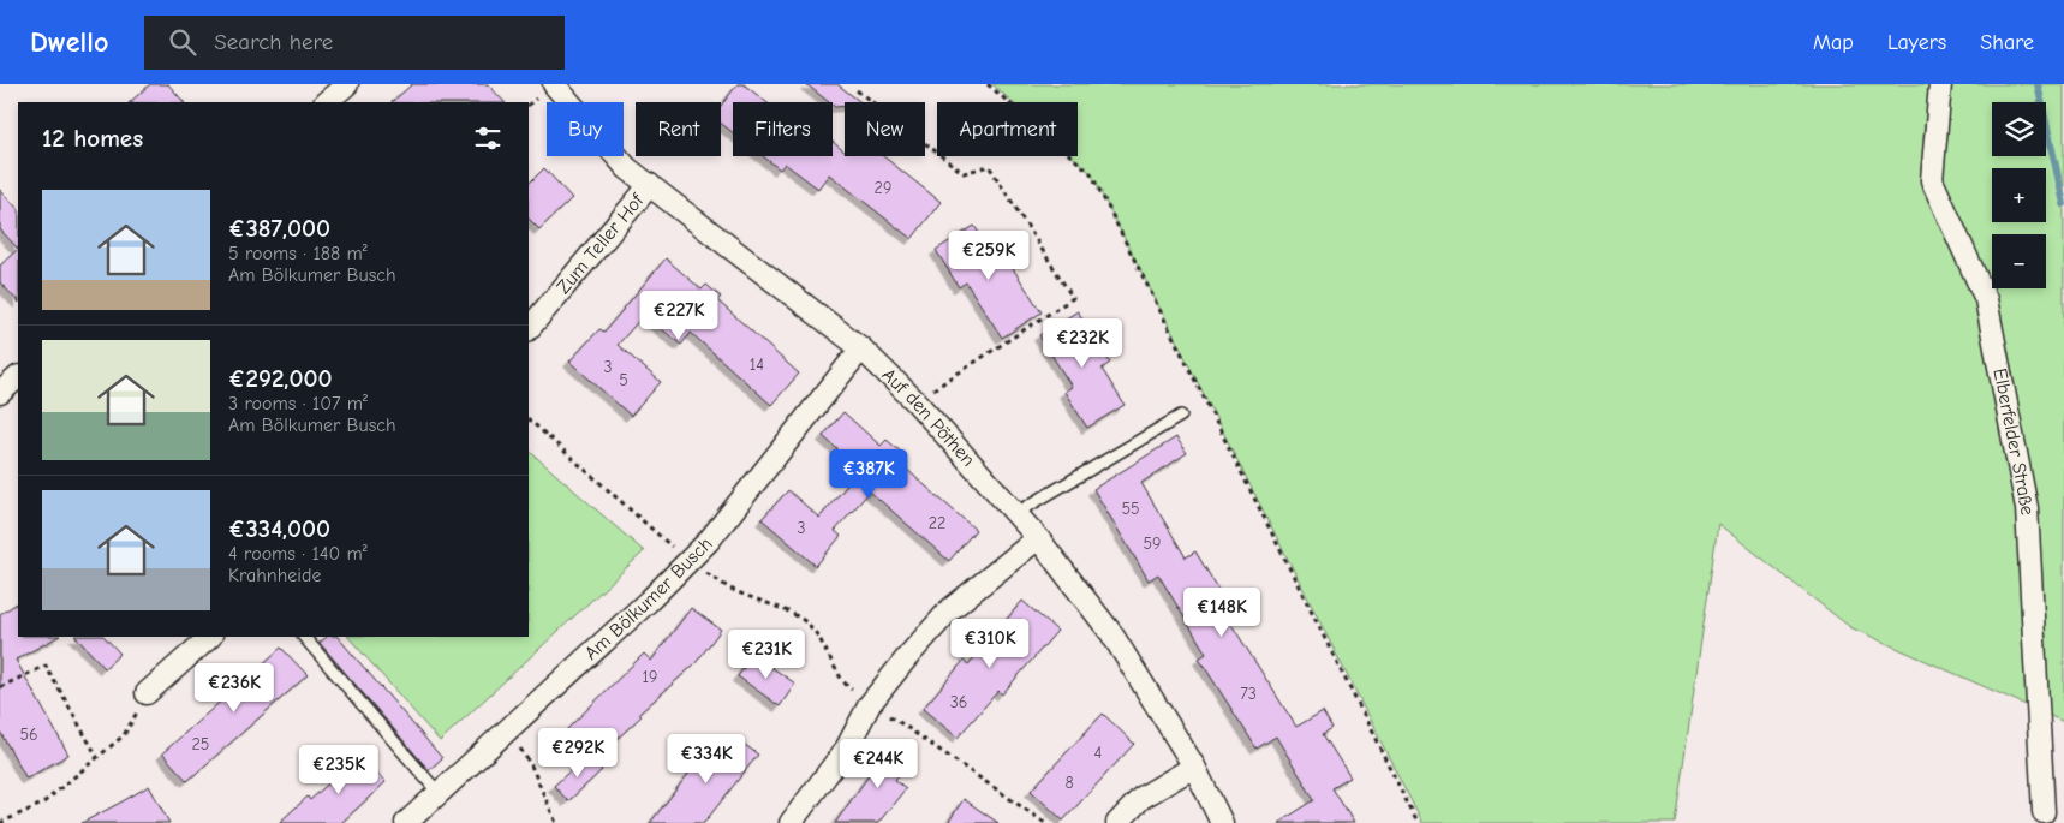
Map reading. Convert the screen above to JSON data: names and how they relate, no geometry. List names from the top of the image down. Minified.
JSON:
{"streets":{"street":["Zum Teller Hof","Auf den Pöthen","Elberfelder Straße","Am Bölkumer Busch"]},"crossings":[["Zum Teller Hof","Auf den Pöthen"],["Auf den Pöthen","Am Bölkumer Busch"]],"house_numbers":["29","14","3","5","55","22","3","59","19","73","36","56","25","4","8"],"page":{"header":"Dwello","search":"Search here","nav":["Map","Layers","Share"],"map_buttons":["+","−"],"chip":["Buy","Rent","Filters","New","Apartment"],"heading":"12 homes","list":[{"name":"€387,000","note":"5 rooms · 188 m² · Am Bölkumer Busch"},{"name":"€292,000","note":"3 rooms · 107 m² · Am Bölkumer Busch"},{"name":"€334,000","note":"4 rooms · 140 m² · Krahnheide"}],"price":["€259K","€227K","€232K","€387K","€148K","€310K","€231K","€236K","€292K","€334K","€244K","€235K"]}}
